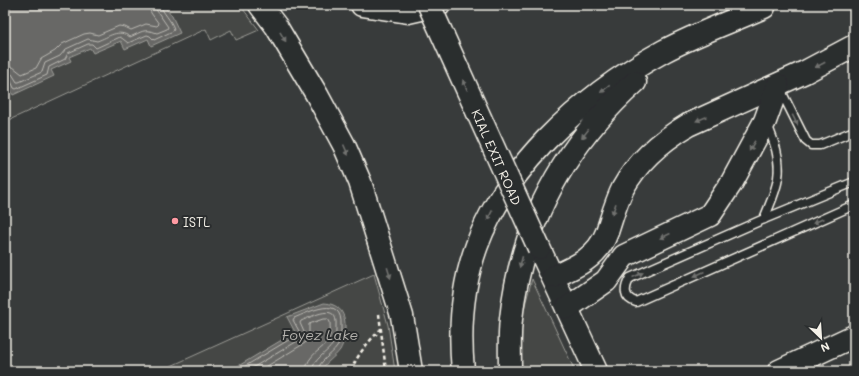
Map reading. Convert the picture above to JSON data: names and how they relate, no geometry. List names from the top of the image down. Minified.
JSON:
{"streets":{"main road":["KIAL EXIT ROAD"]},"water":["Foyez Lake"],"places":["ISTL"],"north":"bottom right"}
